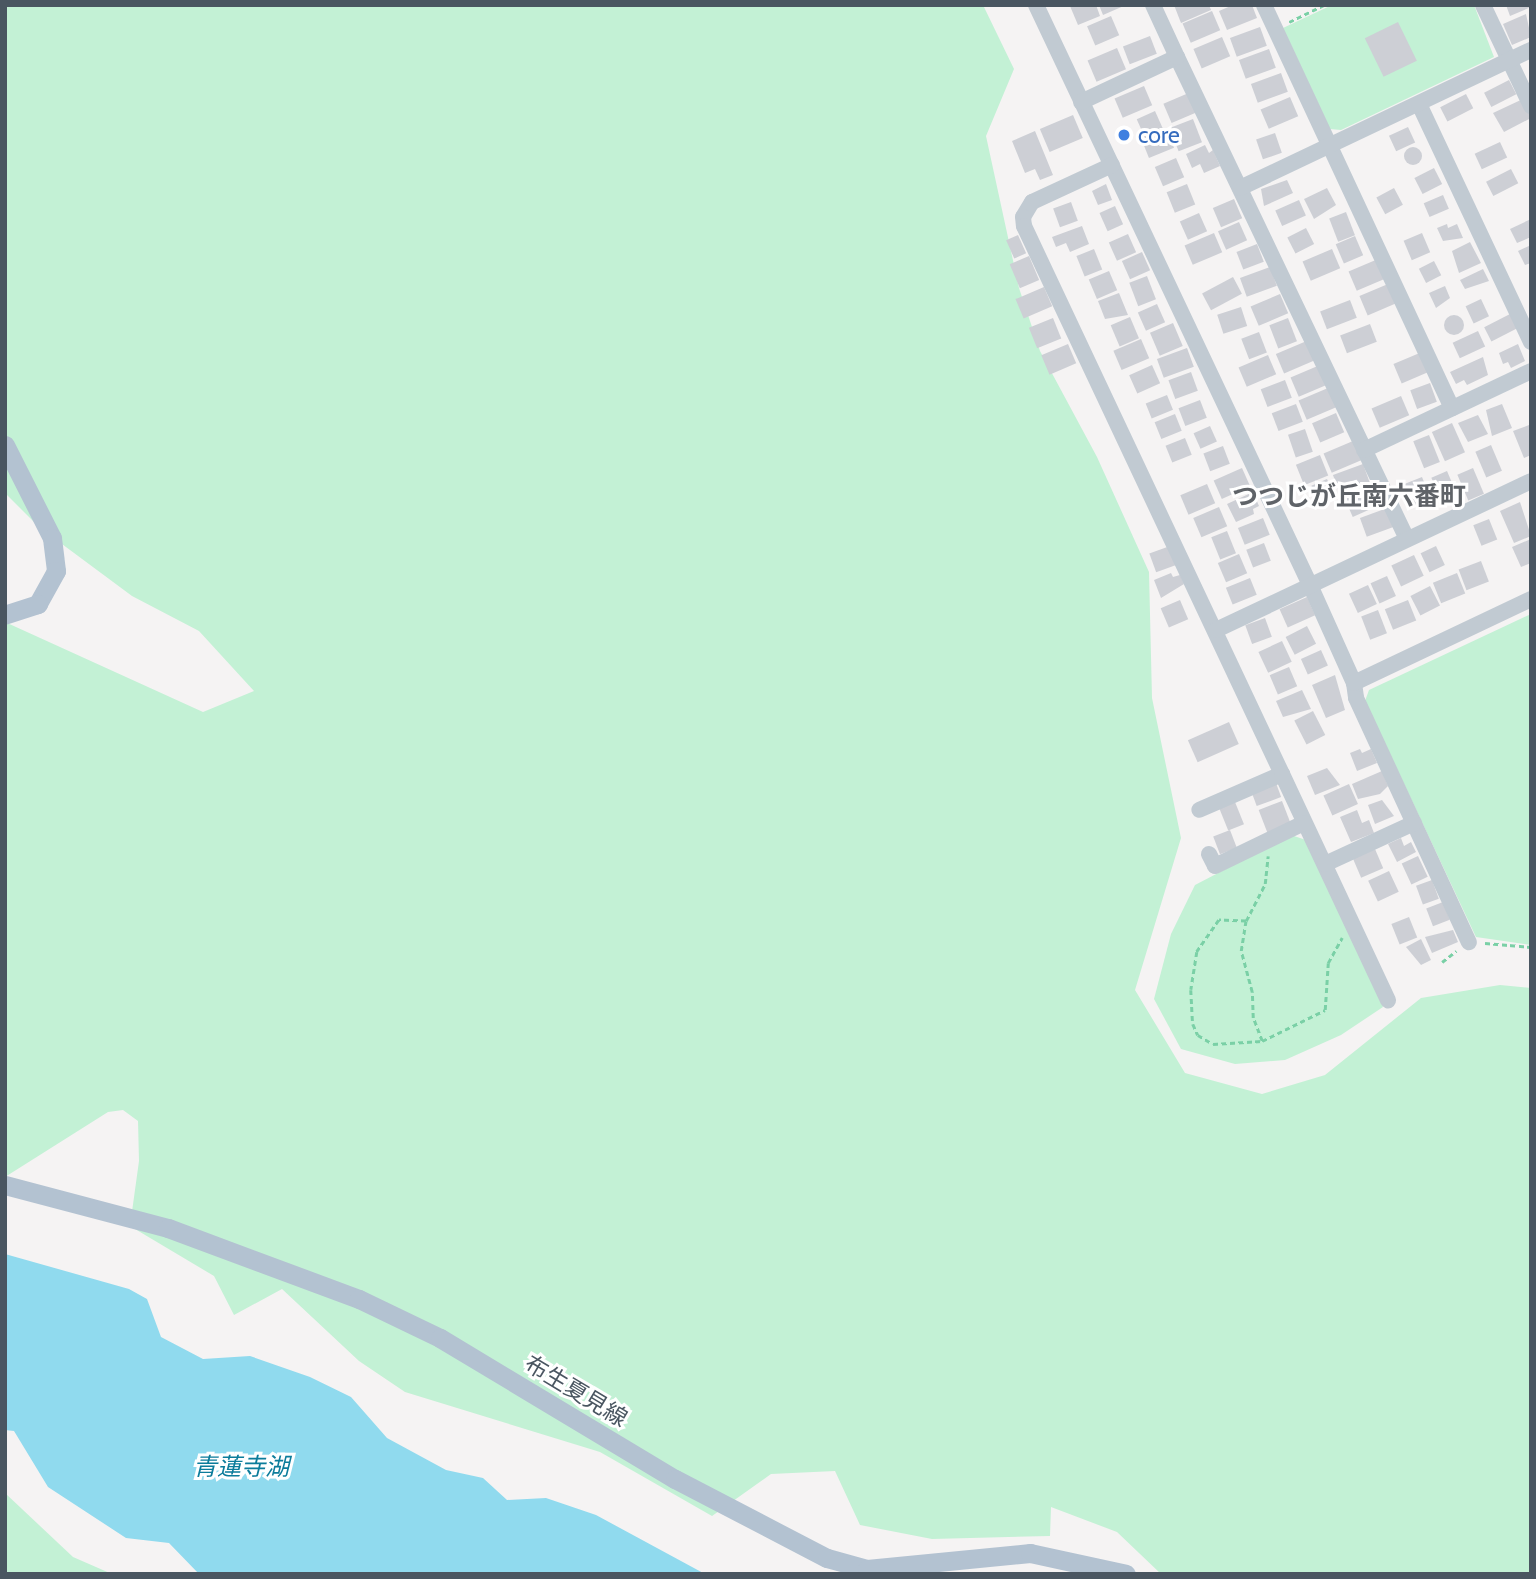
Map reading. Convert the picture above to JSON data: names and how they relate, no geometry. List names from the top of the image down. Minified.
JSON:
{"streets":{"main road":["布生夏見線"]},"districts":["つつじが丘南六番町"],"water":["青蓮寺湖"],"places":["core"]}
